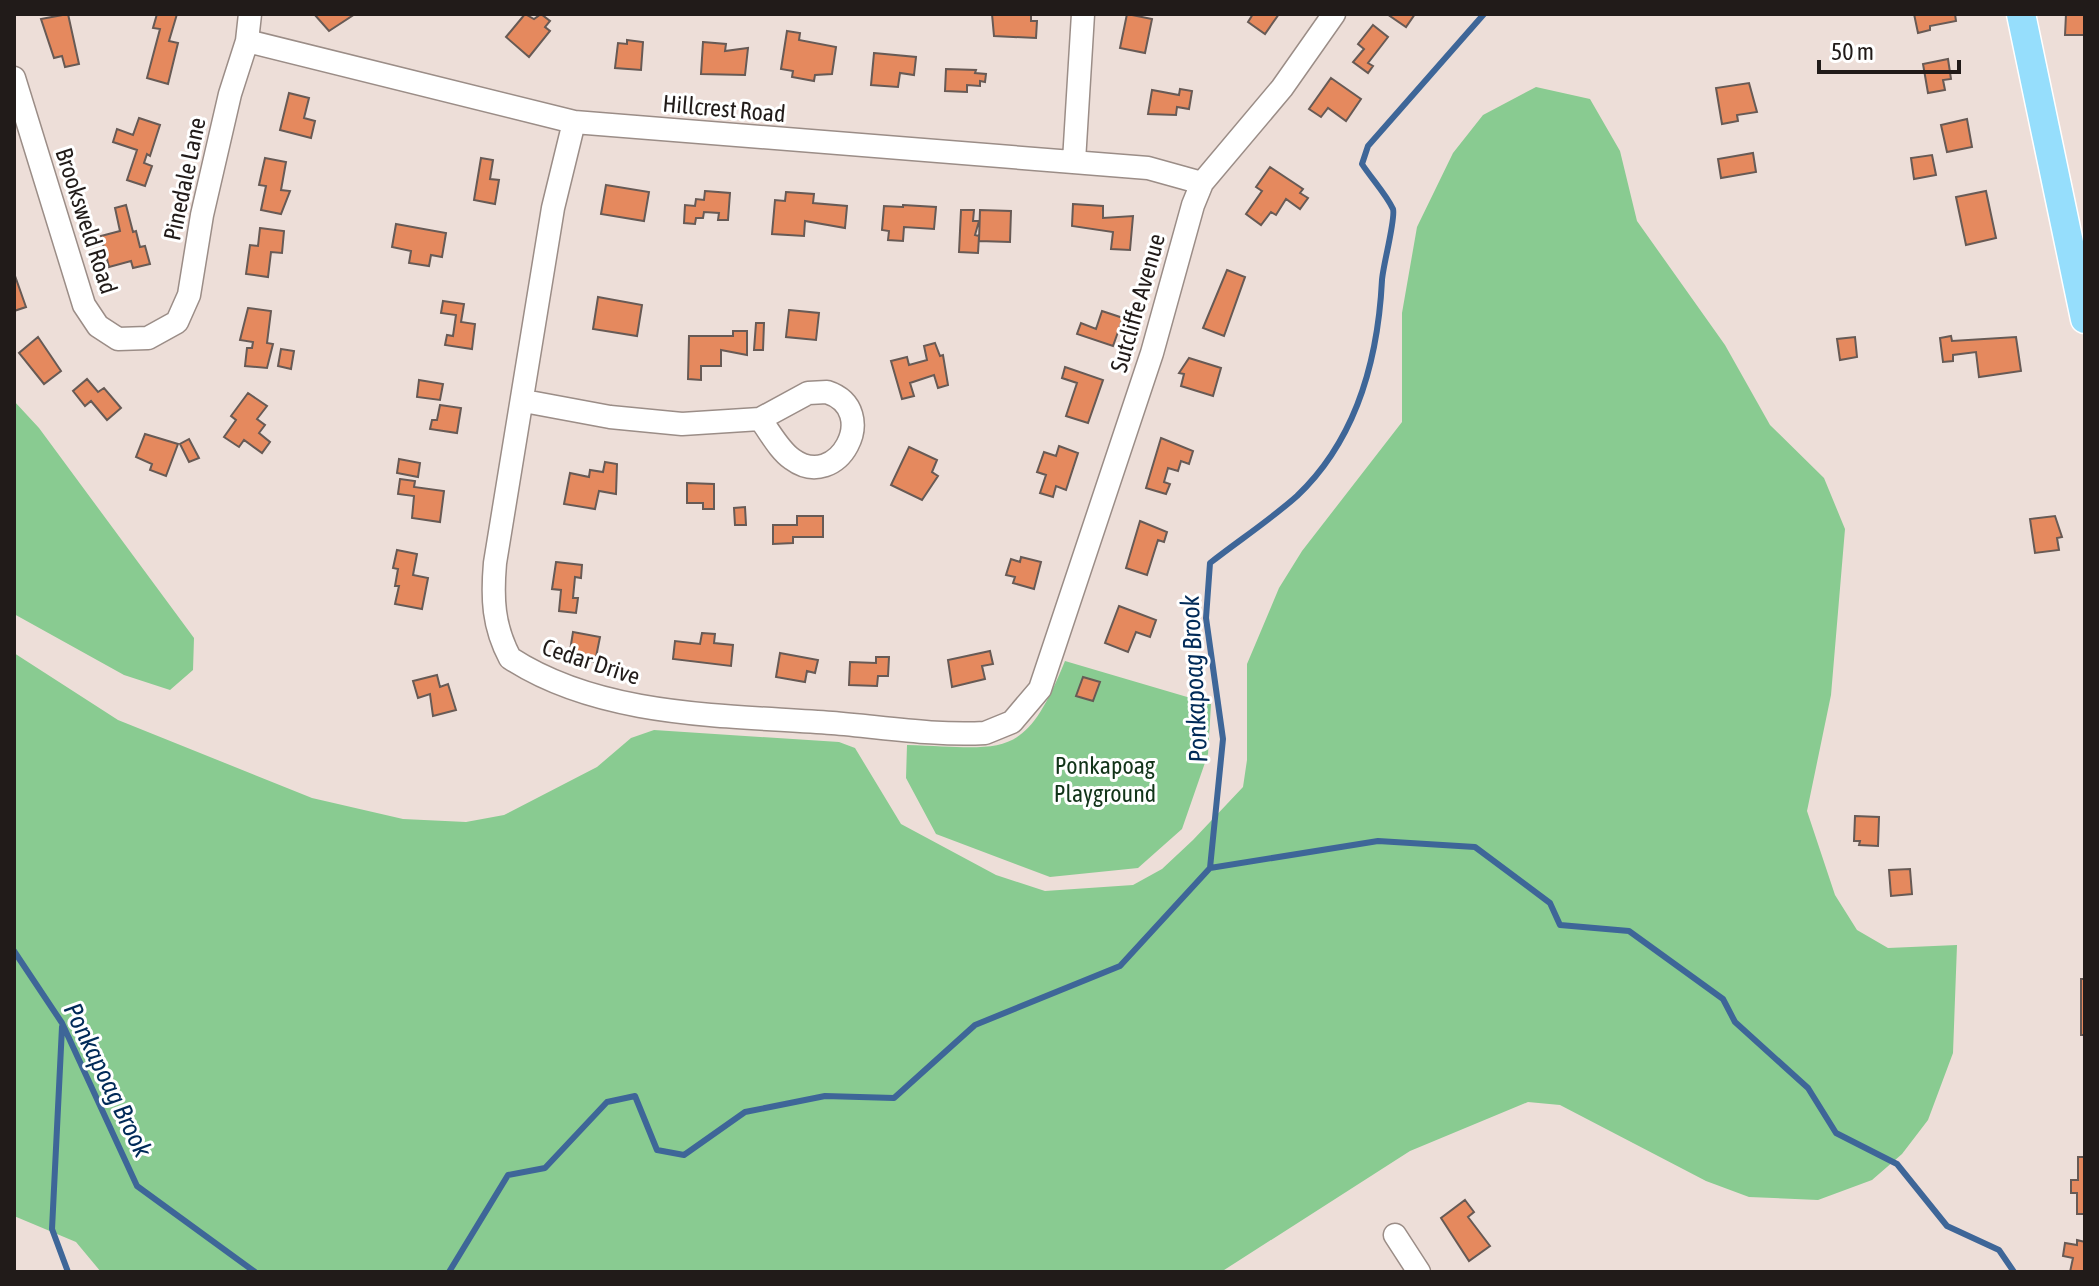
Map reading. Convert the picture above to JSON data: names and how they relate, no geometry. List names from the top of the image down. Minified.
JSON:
{"streets":{"street":["Hillcrest Road","Pinedale Lane","Brooksweld Road","Sutcliffe Avenue","Cedar Drive"]},"crossings":[["Hillcrest Road","Pinedale Lane"],["Hillcrest Road","Sutcliffe Avenue"],["Hillcrest Road","Cedar Drive"],["Pinedale Lane","Brooksweld Road"],["Sutcliffe Avenue","Cedar Drive"]],"water":["Ponkapoag Brook"],"parks":["Ponkapoag Playground"],"scale_bar":"50 m"}
